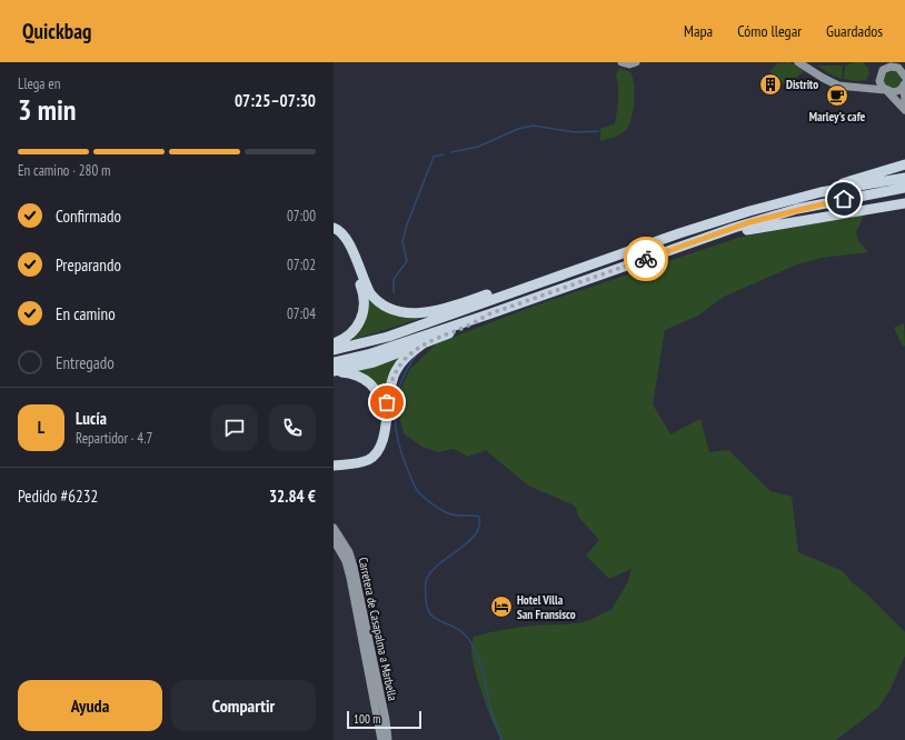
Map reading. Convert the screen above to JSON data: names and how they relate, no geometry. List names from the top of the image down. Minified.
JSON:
{"streets":{"main road":["Carretera de Casapalma a Marbella"]},"places":{"building":["Distrito"],"cafe":["Marley's cafe"],"hotel":["Hotel Villa San Fransisco"]},"scale_bar":"100 m","page":{"header":"Quickbag","nav":["Mapa","Cómo llegar","Guardados"],"heading":["3 min","Llega en","07:25–07:30"],"panel":["Lucía","Repartidor · 4.7","Pedido #6232","32.84 €"],"bar":"En camino · 280 m","list":[["Confirmado","07:00"],["Preparando","07:02"],["En camino","07:04"],"Entregado"],"round":"L","buttons":["Ayuda","Compartir"],"scale":"100 m"}}
